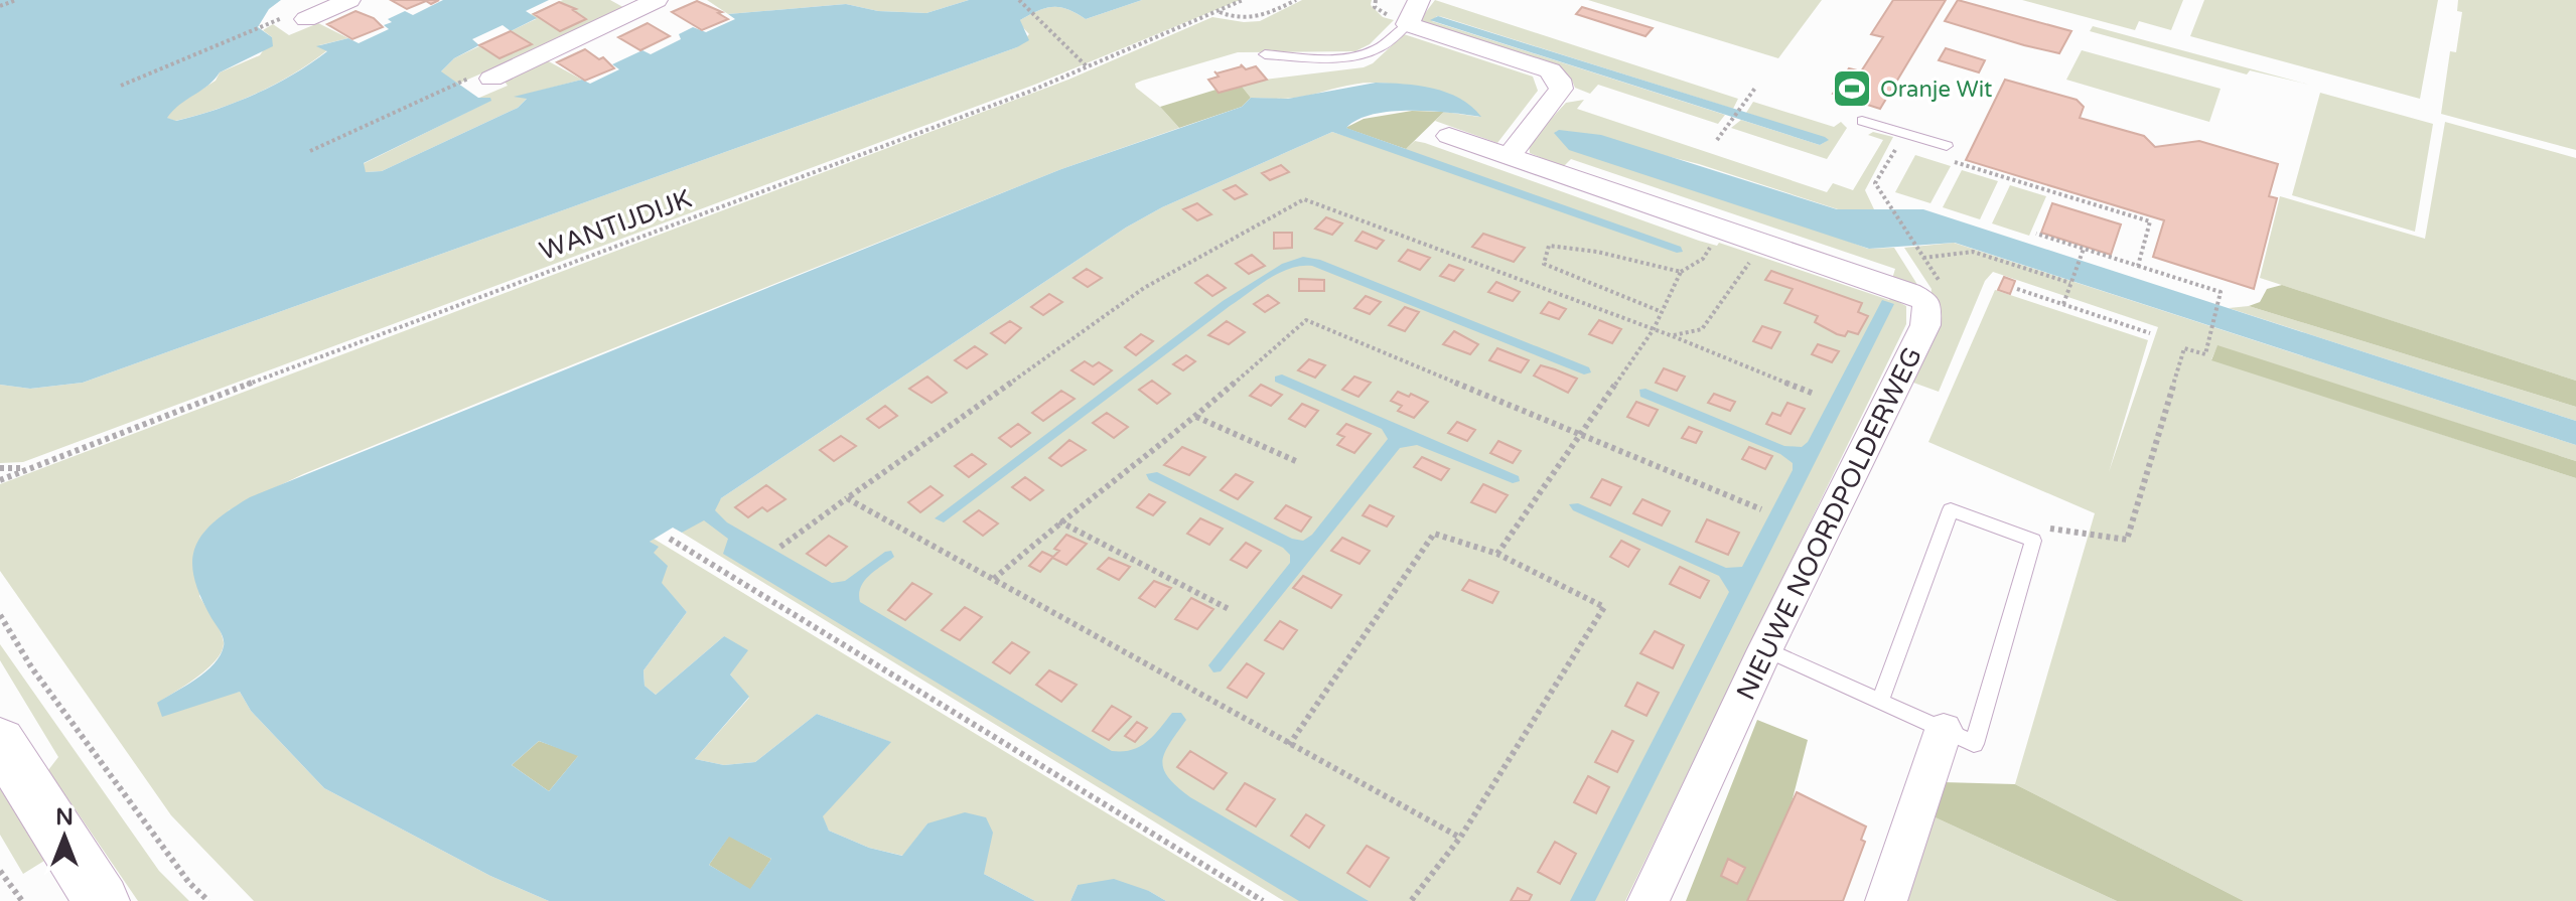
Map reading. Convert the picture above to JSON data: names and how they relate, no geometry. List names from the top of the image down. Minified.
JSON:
{"streets":{"street":["NIEUWE NOORDPOLDERWEG"],"path":["WANTIJDIJK"]},"places":{"sports":["Oranje Wit"]},"north":"top"}
